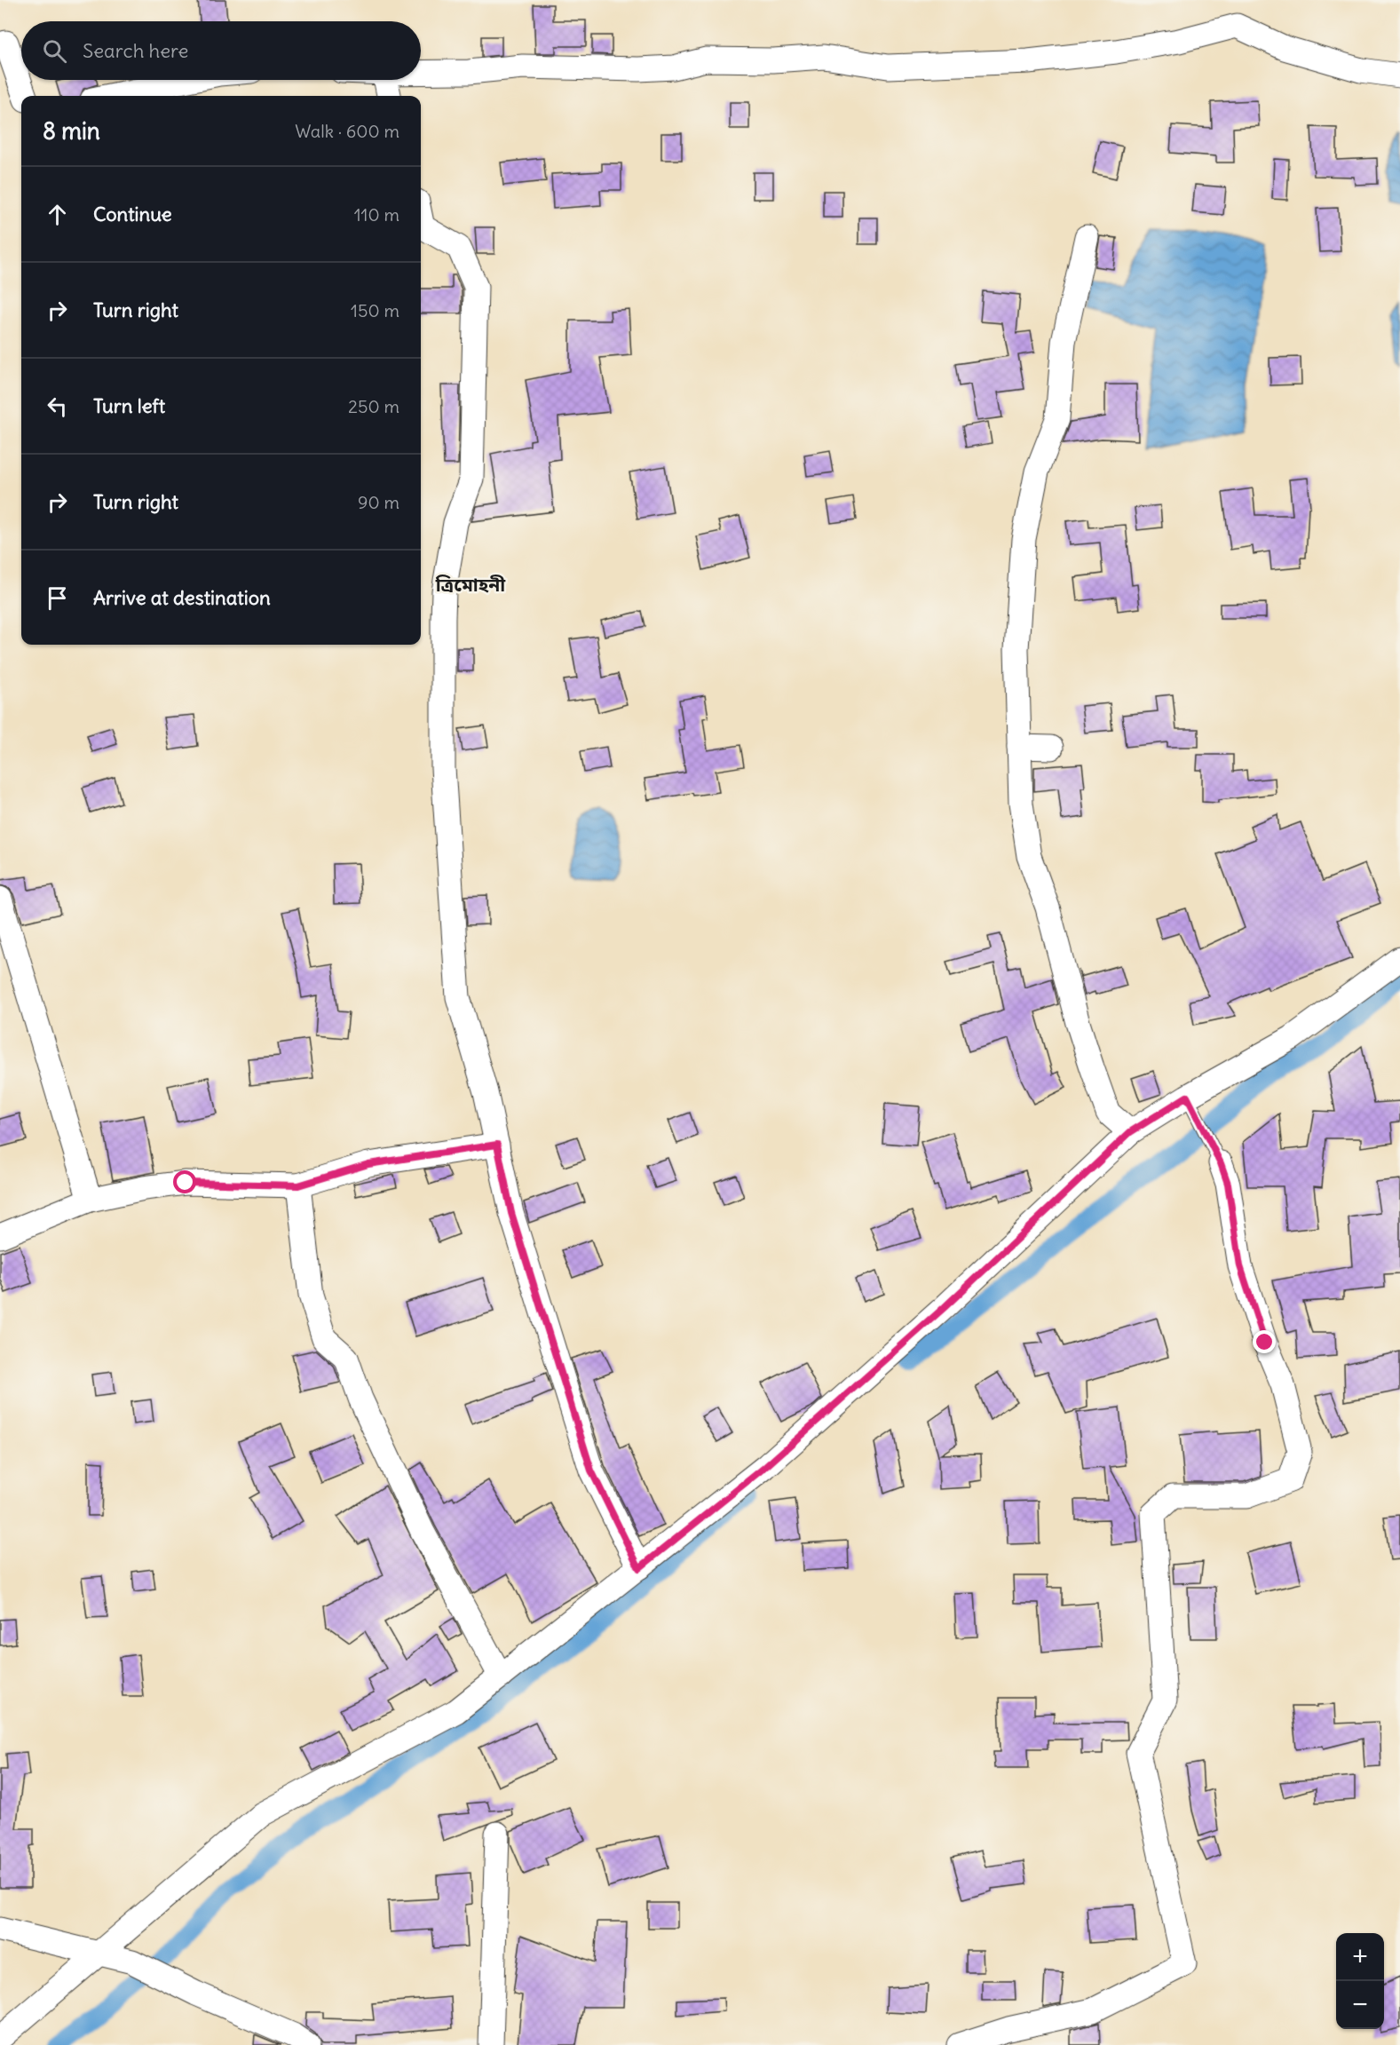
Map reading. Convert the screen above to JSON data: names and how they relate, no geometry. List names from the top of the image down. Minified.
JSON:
{"districts":["ত্রিমোহনী"],"page":{"search":"Search here","heading":["8 min","Walk · 600 m"],"list":[["Continue","110 m"],["Turn right","150 m"],["Turn left","250 m"],["Turn right","90 m"],"Arrive at destination"],"map_buttons":["+","−"]}}
